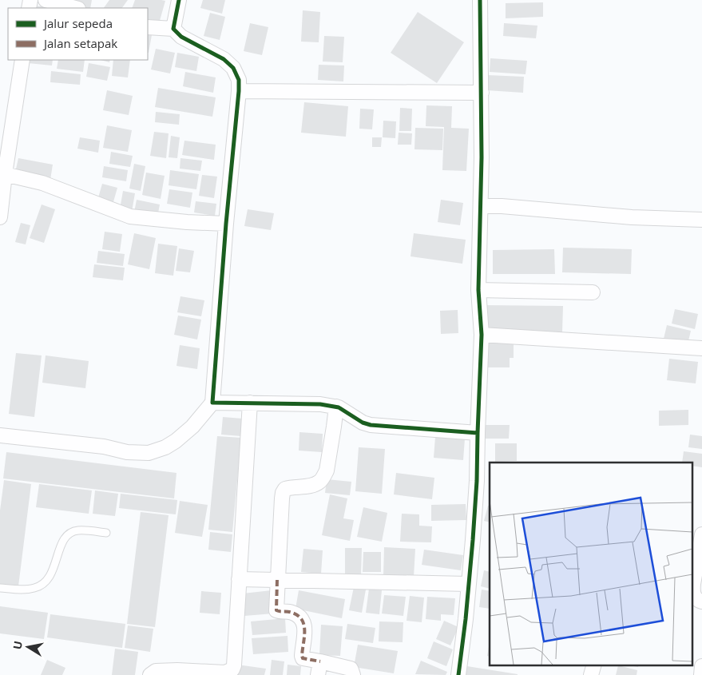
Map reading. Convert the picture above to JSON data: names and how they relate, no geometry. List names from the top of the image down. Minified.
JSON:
{"legend":["Jalur sepeda","Jalan setapak"],"north":"left"}
